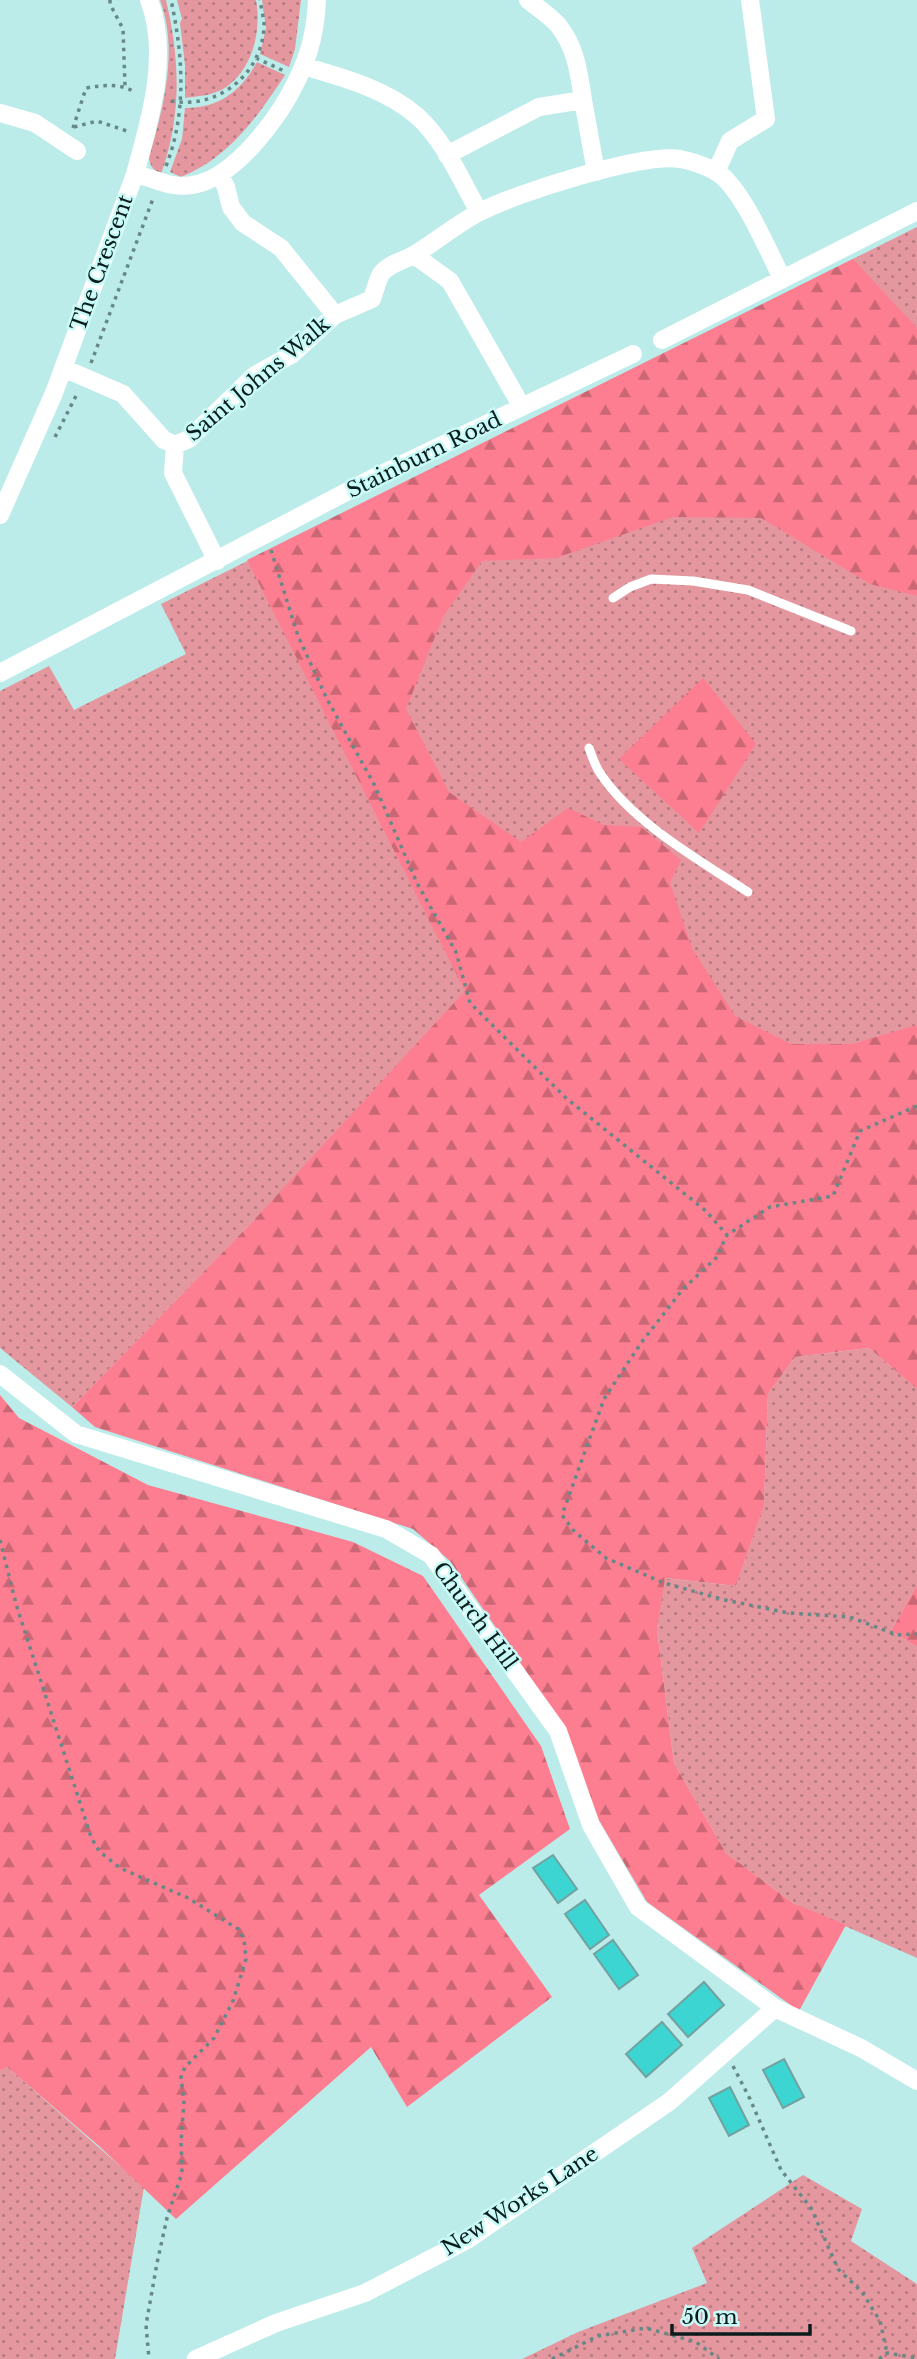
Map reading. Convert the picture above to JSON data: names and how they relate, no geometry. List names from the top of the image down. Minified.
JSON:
{"streets":{"street":["The Crescent","Saint Johns Walk","Stainburn Road","Church Hill","New Works Lane"]},"crossings":[["The Crescent","Saint Johns Walk"],["Church Hill","New Works Lane"]],"scale_bar":"50 m"}
